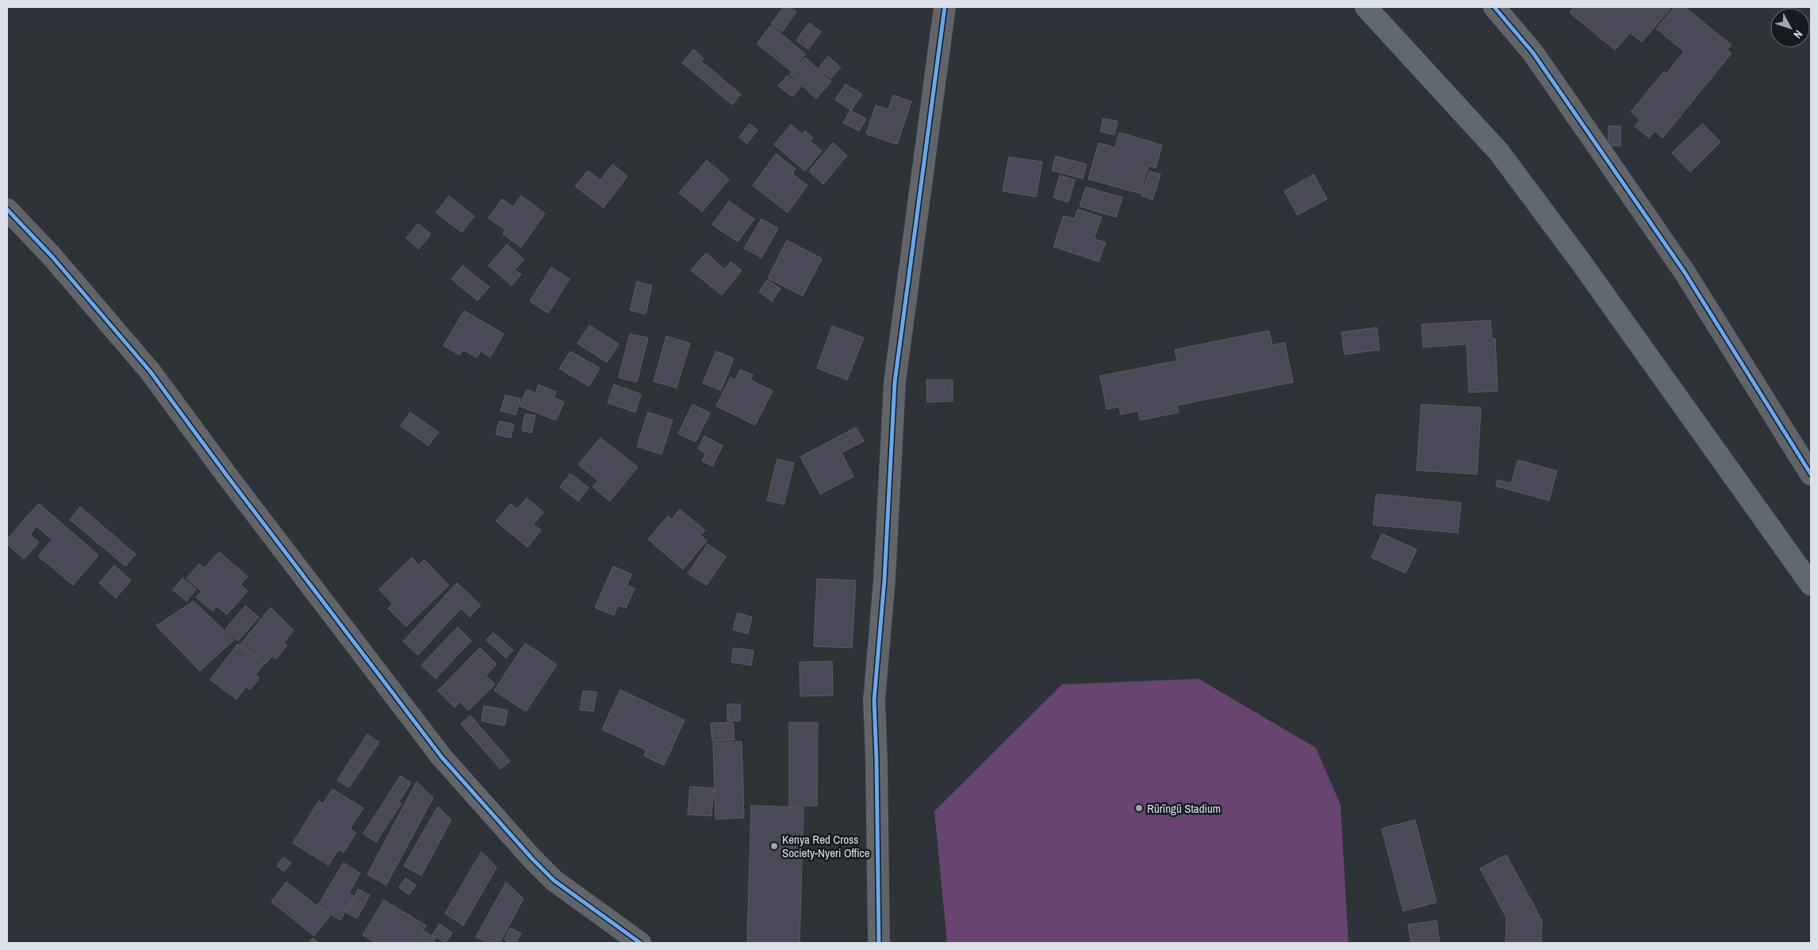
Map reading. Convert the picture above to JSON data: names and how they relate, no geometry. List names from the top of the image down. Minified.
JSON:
{"places":["Rũrĩngũ Stadium","Kenya Red Cross Society-Nyeri Office"],"north":"bottom right"}
